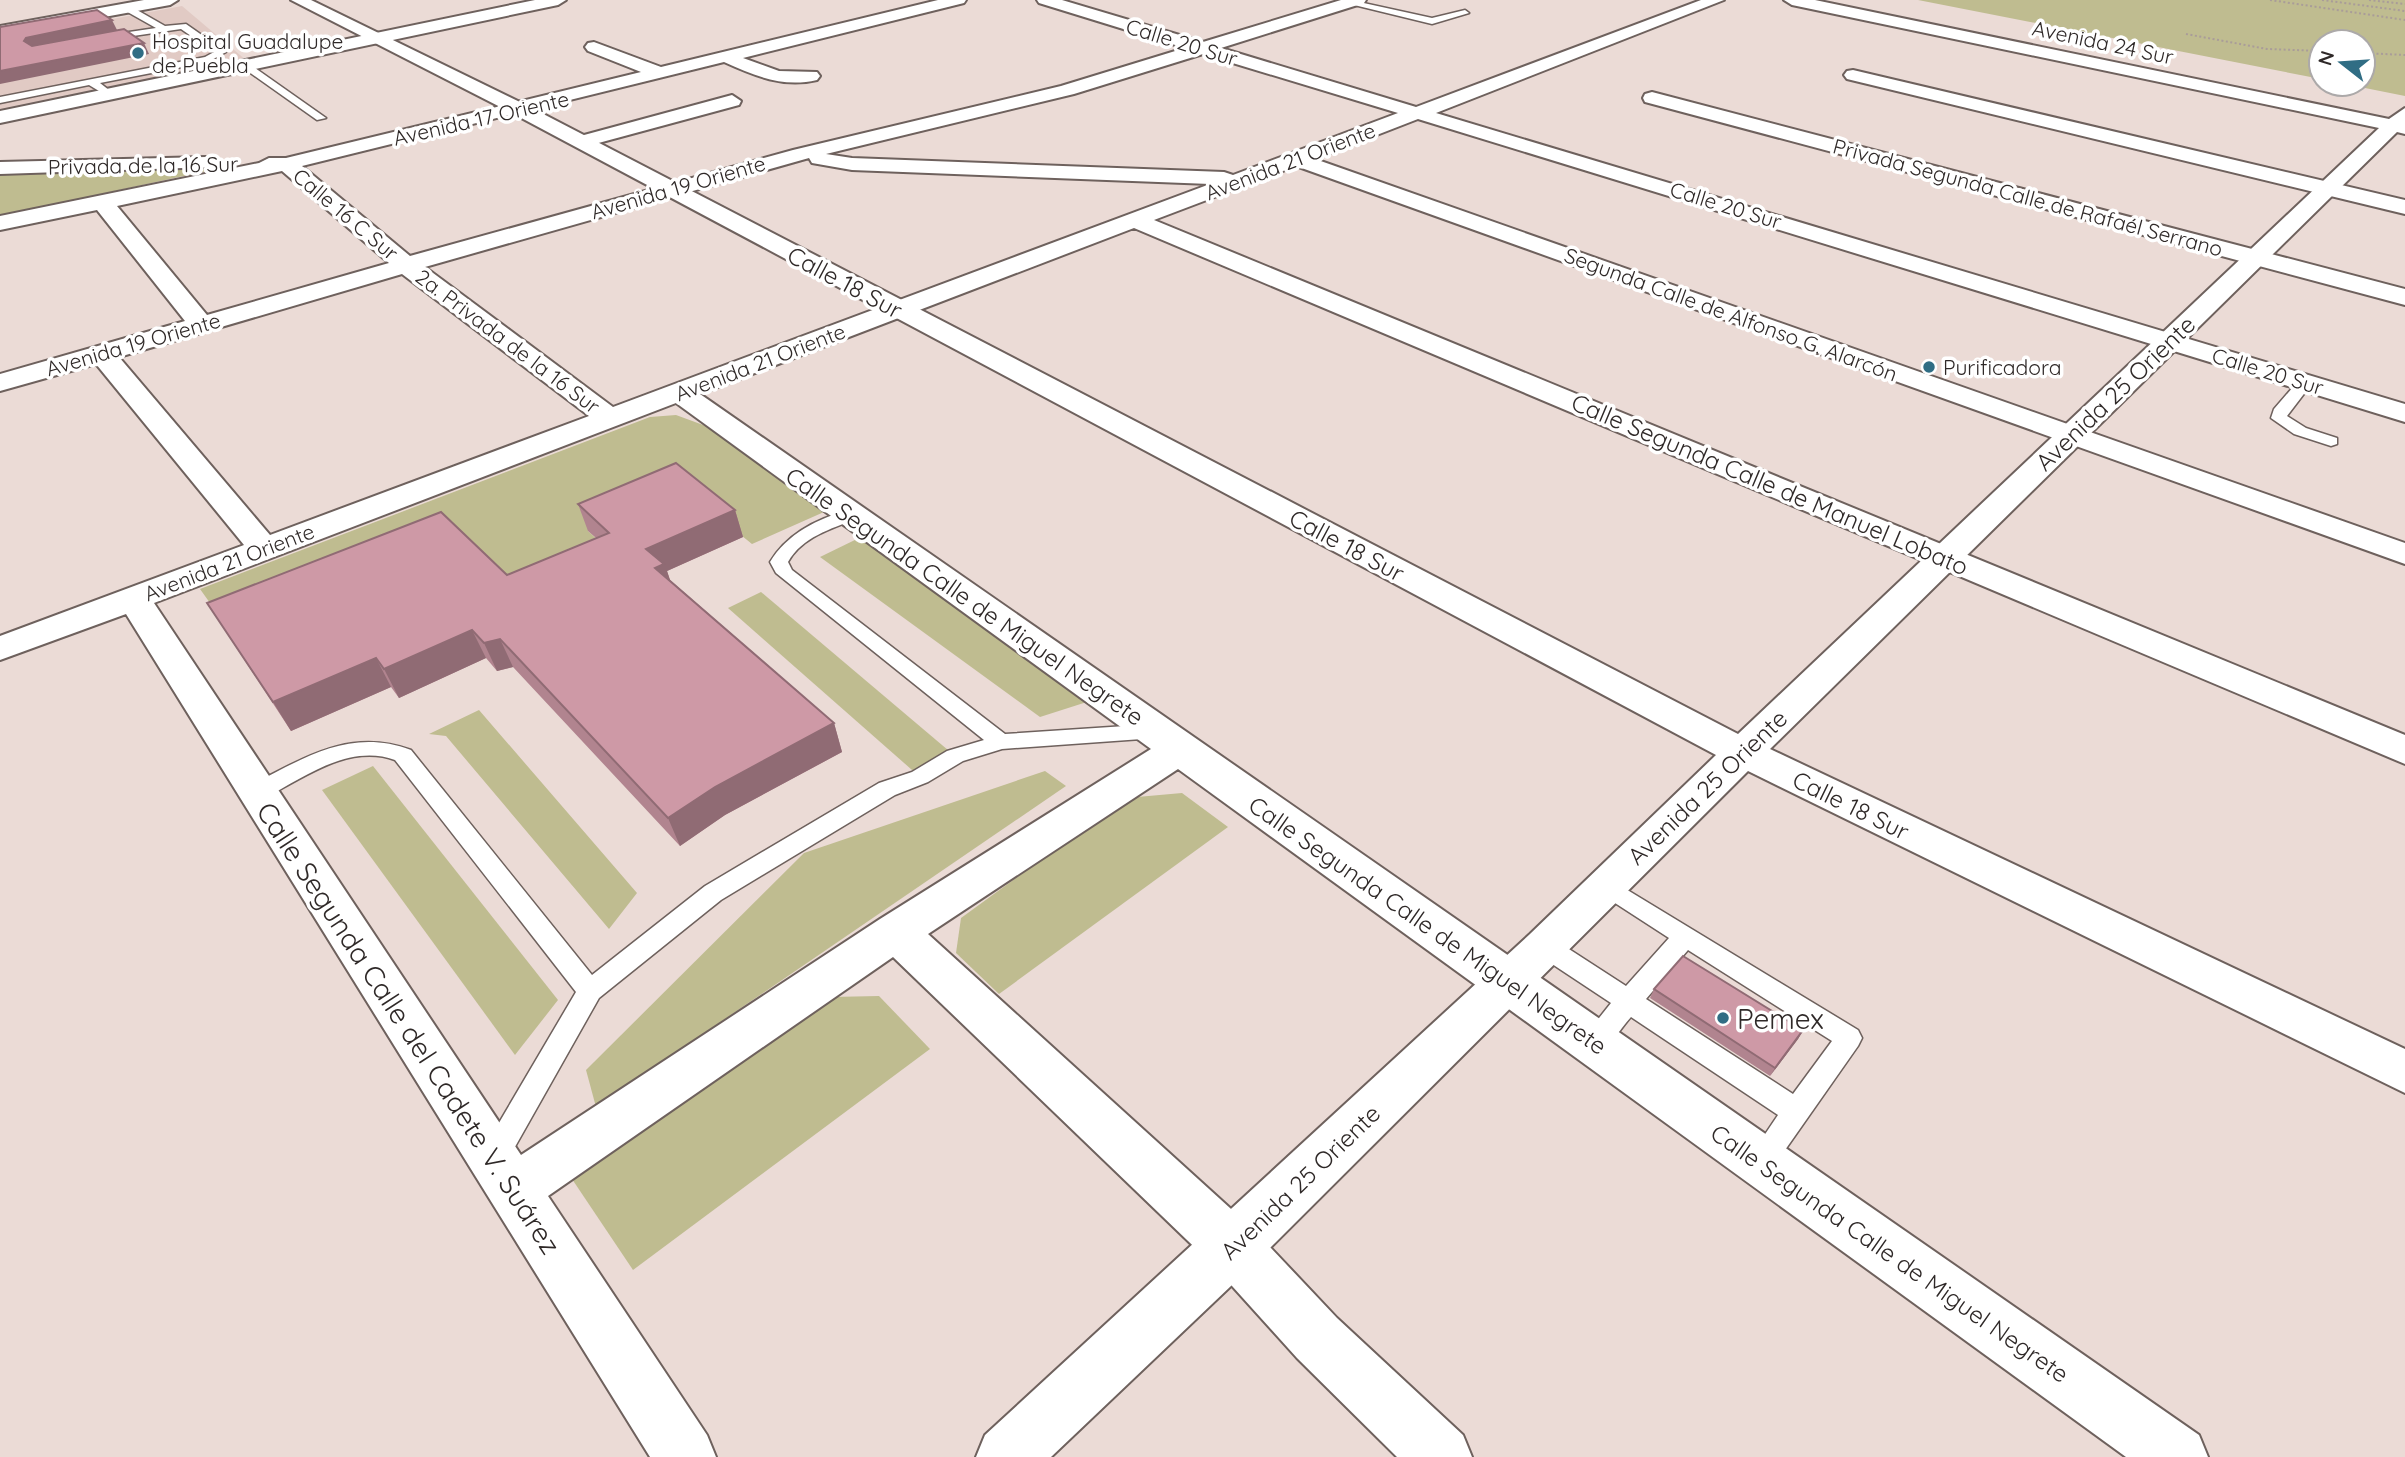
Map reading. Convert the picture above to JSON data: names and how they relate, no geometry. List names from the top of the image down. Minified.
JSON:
{"streets":{"street":["Calle 20 Sur","Avenida 24 Sur","Avenida 17 Oriente","Avenida 21 Oriente","Privada de la 16 Sur","Avenida 19 Oriente","Privada Segunda Calle de Rafaél Serrano","Calle 16 C Sur","Calle 18 Sur","Segunda Calle de Alfonso G. Alarcón","2a. Privada de la 16 Sur","Avenida 25 Oriente","Calle Segunda Calle de Manuel Lobato","Calle Segunda Calle de Miguel Negrete","Calle Segunda Calle del Cadete V. Suárez"]},"crossings":[["Calle 20 Sur","Avenida 21 Oriente"],["Calle 20 Sur","Avenida 19 Oriente"],["Calle 20 Sur","Avenida 25 Oriente"],["Avenida 24 Sur","Avenida 25 Oriente"],["Avenida 17 Oriente","Privada de la 16 Sur"],["Avenida 17 Oriente","Calle 16 C Sur"],["Avenida 17 Oriente","Calle 18 Sur"],["Avenida 21 Oriente","Calle 18 Sur"],["Avenida 21 Oriente","Segunda Calle de Alfonso G. Alarcón"],["Avenida 21 Oriente","2a. Privada de la 16 Sur"],["Avenida 21 Oriente","Calle Segunda Calle de Manuel Lobato"],["Avenida 21 Oriente","Calle Segunda Calle de Miguel Negrete"],["Avenida 21 Oriente","Calle Segunda Calle del Cadete V. Suárez"],["Privada de la 16 Sur","Calle 16 C Sur"],["Avenida 19 Oriente","Calle 16 C Sur"],["Avenida 19 Oriente","Calle 18 Sur"],["Avenida 19 Oriente","2a. Privada de la 16 Sur"],["Privada Segunda Calle de Rafaél Serrano","Avenida 25 Oriente"],["Calle 16 C Sur","2a. Privada de la 16 Sur"],["Calle 18 Sur","Avenida 25 Oriente"],["Segunda Calle de Alfonso G. Alarcón","Avenida 25 Oriente"],["Avenida 25 Oriente","Calle Segunda Calle de Manuel Lobato"],["Avenida 25 Oriente","Calle Segunda Calle de Miguel Negrete"]],"places":["Hospital Guadalupe de Puebla","Purificadora","Pemex"],"north":"left"}
